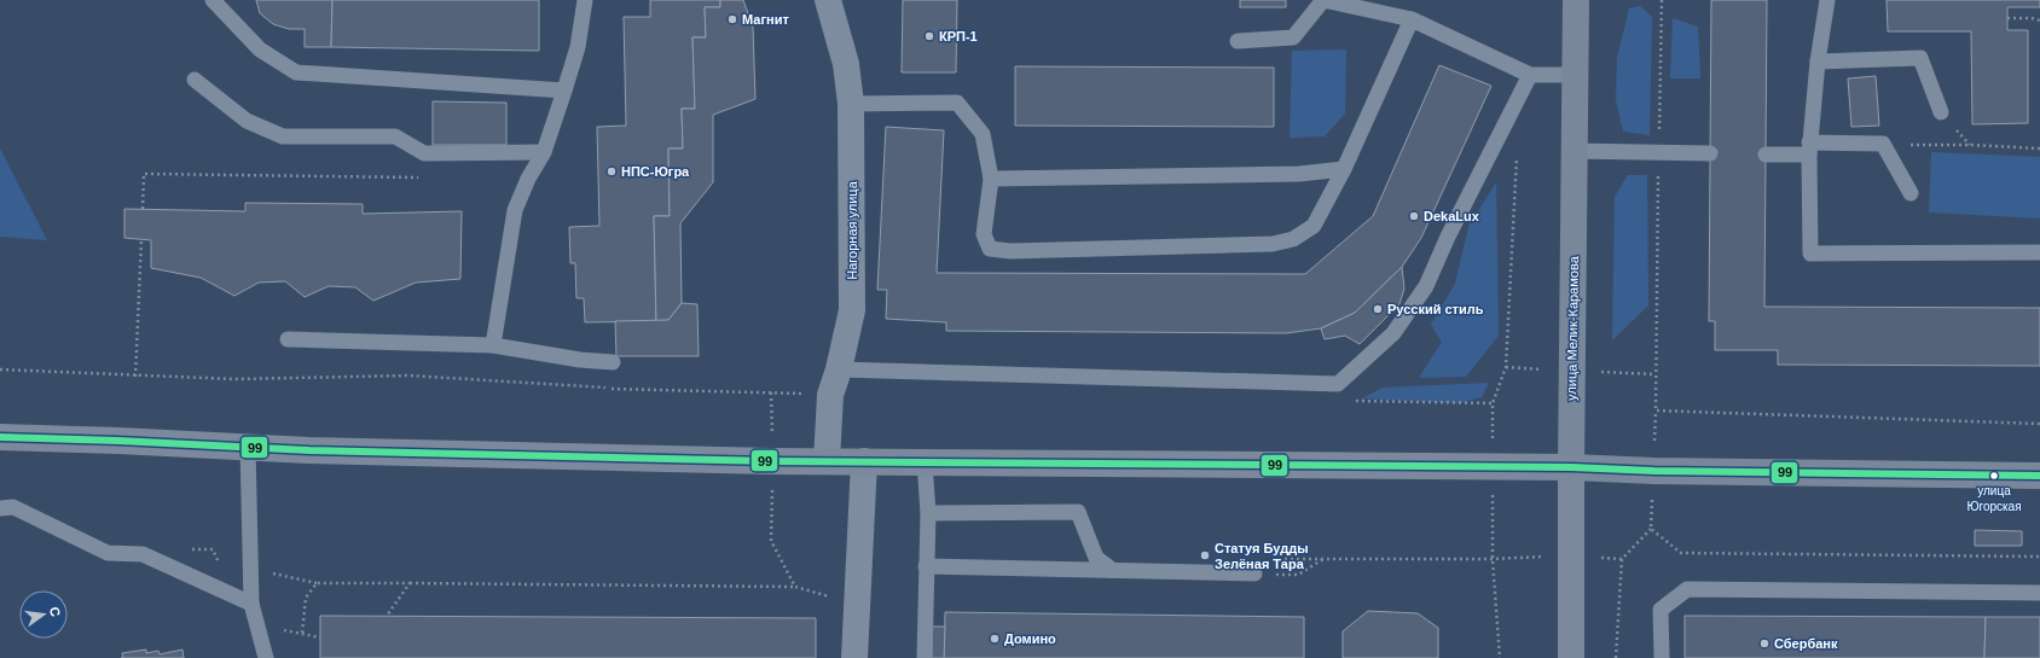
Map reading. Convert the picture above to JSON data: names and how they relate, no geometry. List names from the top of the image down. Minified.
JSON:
{"streets":{"main road":["улица Мелик-Карамова"],"street":["Нагорная улица"]},"places":["Магнит","КРП-1","НПС-Югра","DekaLux","Русский стиль","улица Югорская","Статуя Будды Зелёная Тара","Домино","Сбербанк"],"lines":["transit line 99"],"north":"right"}
